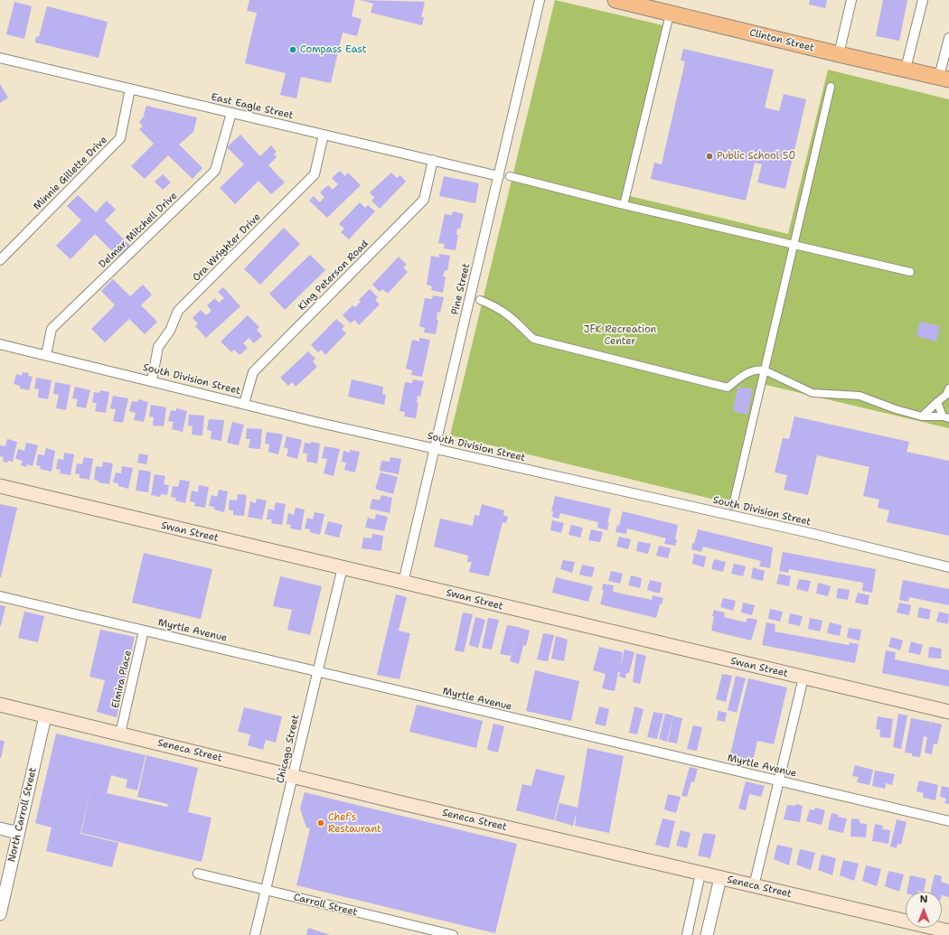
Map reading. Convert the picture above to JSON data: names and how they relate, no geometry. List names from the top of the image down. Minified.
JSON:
{"streets":{"main road":["Clinton Street","Swan Street","Seneca Street"],"street":["East Eagle Street","Minnie Gillette Drive","Delmar Mitchell Drive","Ora Wrighter Drive","King Peterson Road","Pine Street","South Division Street","Myrtle Avenue","Elmira Place","Chicago Street","North Carroll Street","Carroll Street"]},"crossings":[["East Eagle Street","Minnie Gillette Drive"],["East Eagle Street","Delmar Mitchell Drive"],["East Eagle Street","Ora Wrighter Drive"],["East Eagle Street","King Peterson Road"],["East Eagle Street","Pine Street"],["Delmar Mitchell Drive","South Division Street"],["Ora Wrighter Drive","South Division Street"],["King Peterson Road","South Division Street"],["Pine Street","South Division Street"],["Pine Street","Swan Street"],["Swan Street","Chicago Street"],["Myrtle Avenue","Elmira Place"],["Myrtle Avenue","Chicago Street"],["Elmira Place","Seneca Street"],["Chicago Street","Seneca Street"],["Chicago Street","Carroll Street"],["Seneca Street","North Carroll Street"]],"parks":["JFK Recreation Center"],"places":["Compass East","Public School 50","Chef's Restaurant"],"north":"top"}
